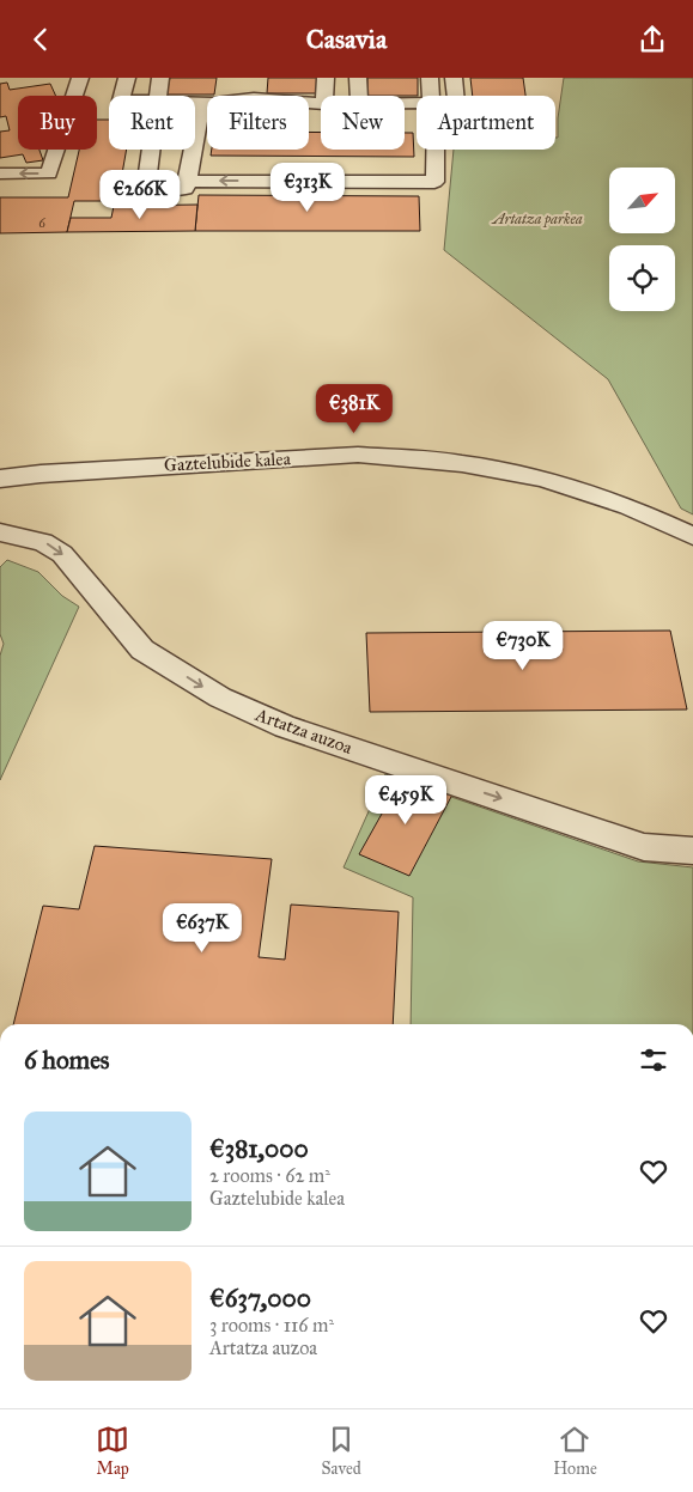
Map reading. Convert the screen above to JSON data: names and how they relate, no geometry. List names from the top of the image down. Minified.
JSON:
{"streets":{"street":["Gaztelubide kalea","Artatza auzoa"]},"one_way":["Artatza auzoa"],"parks":["Artatza parkea"],"house_numbers":["6"],"north":"top right","page":{"header":"Casavia","chip":["Buy","Rent","Filters","New","Apartment"],"price":["€313K","€266K","€381K","€730K","€459K","€637K"],"heading":"6 homes","list":[{"name":"€381,000","note":"2 rooms · 62 m² · Gaztelubide kalea"},{"name":"€637,000","note":"3 rooms · 116 m² · Artatza auzoa"}],"tabs":["Map","Saved","Home"]}}
